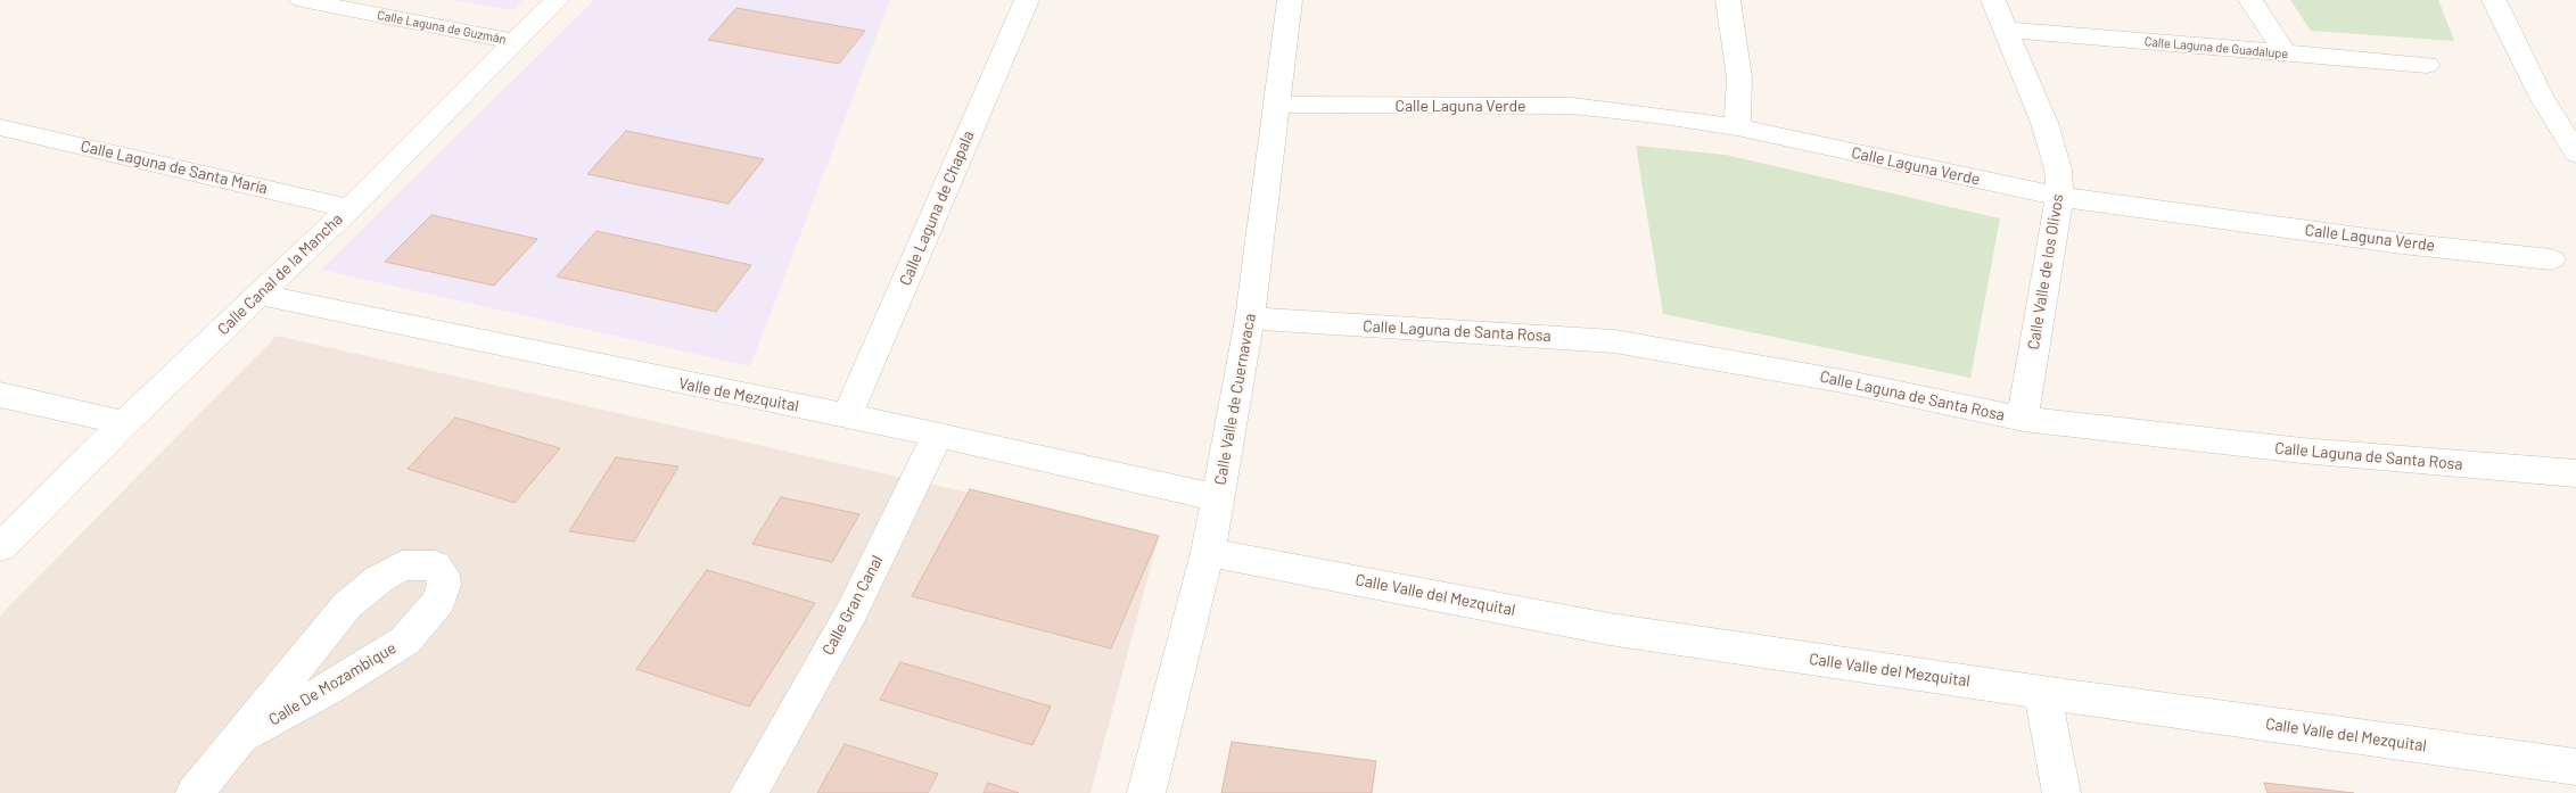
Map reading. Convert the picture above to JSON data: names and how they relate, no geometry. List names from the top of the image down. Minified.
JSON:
{"streets":{"street":["Calle Laguna de Guzmán","Calle Laguna de Guadalupe","Calle Laguna Verde","Calle Laguna de Santa María","Calle Laguna de Chapala","Calle Valle de los Olivos","Calle Canal de la Mancha","Calle Laguna de Santa Rosa","Valle de Mezquital","Calle Valle de Cuernavaca","Calle Valle del Mezquital","Calle Gran Canal","Calle De Mozambique"]},"crossings":[["Calle Laguna de Guzmán","Calle Canal de la Mancha"],["Calle Laguna de Guadalupe","Calle Valle de los Olivos"],["Calle Laguna Verde","Calle Valle de los Olivos"],["Calle Laguna Verde","Calle Valle de Cuernavaca"],["Calle Laguna de Santa María","Calle Canal de la Mancha"],["Calle Laguna de Chapala","Valle de Mezquital"],["Calle Valle de los Olivos","Calle Laguna de Santa Rosa"],["Calle Canal de la Mancha","Valle de Mezquital"],["Calle Laguna de Santa Rosa","Calle Valle de Cuernavaca"],["Valle de Mezquital","Calle Valle de Cuernavaca"],["Valle de Mezquital","Calle Gran Canal"],["Calle Valle de Cuernavaca","Calle Valle del Mezquital"]]}
